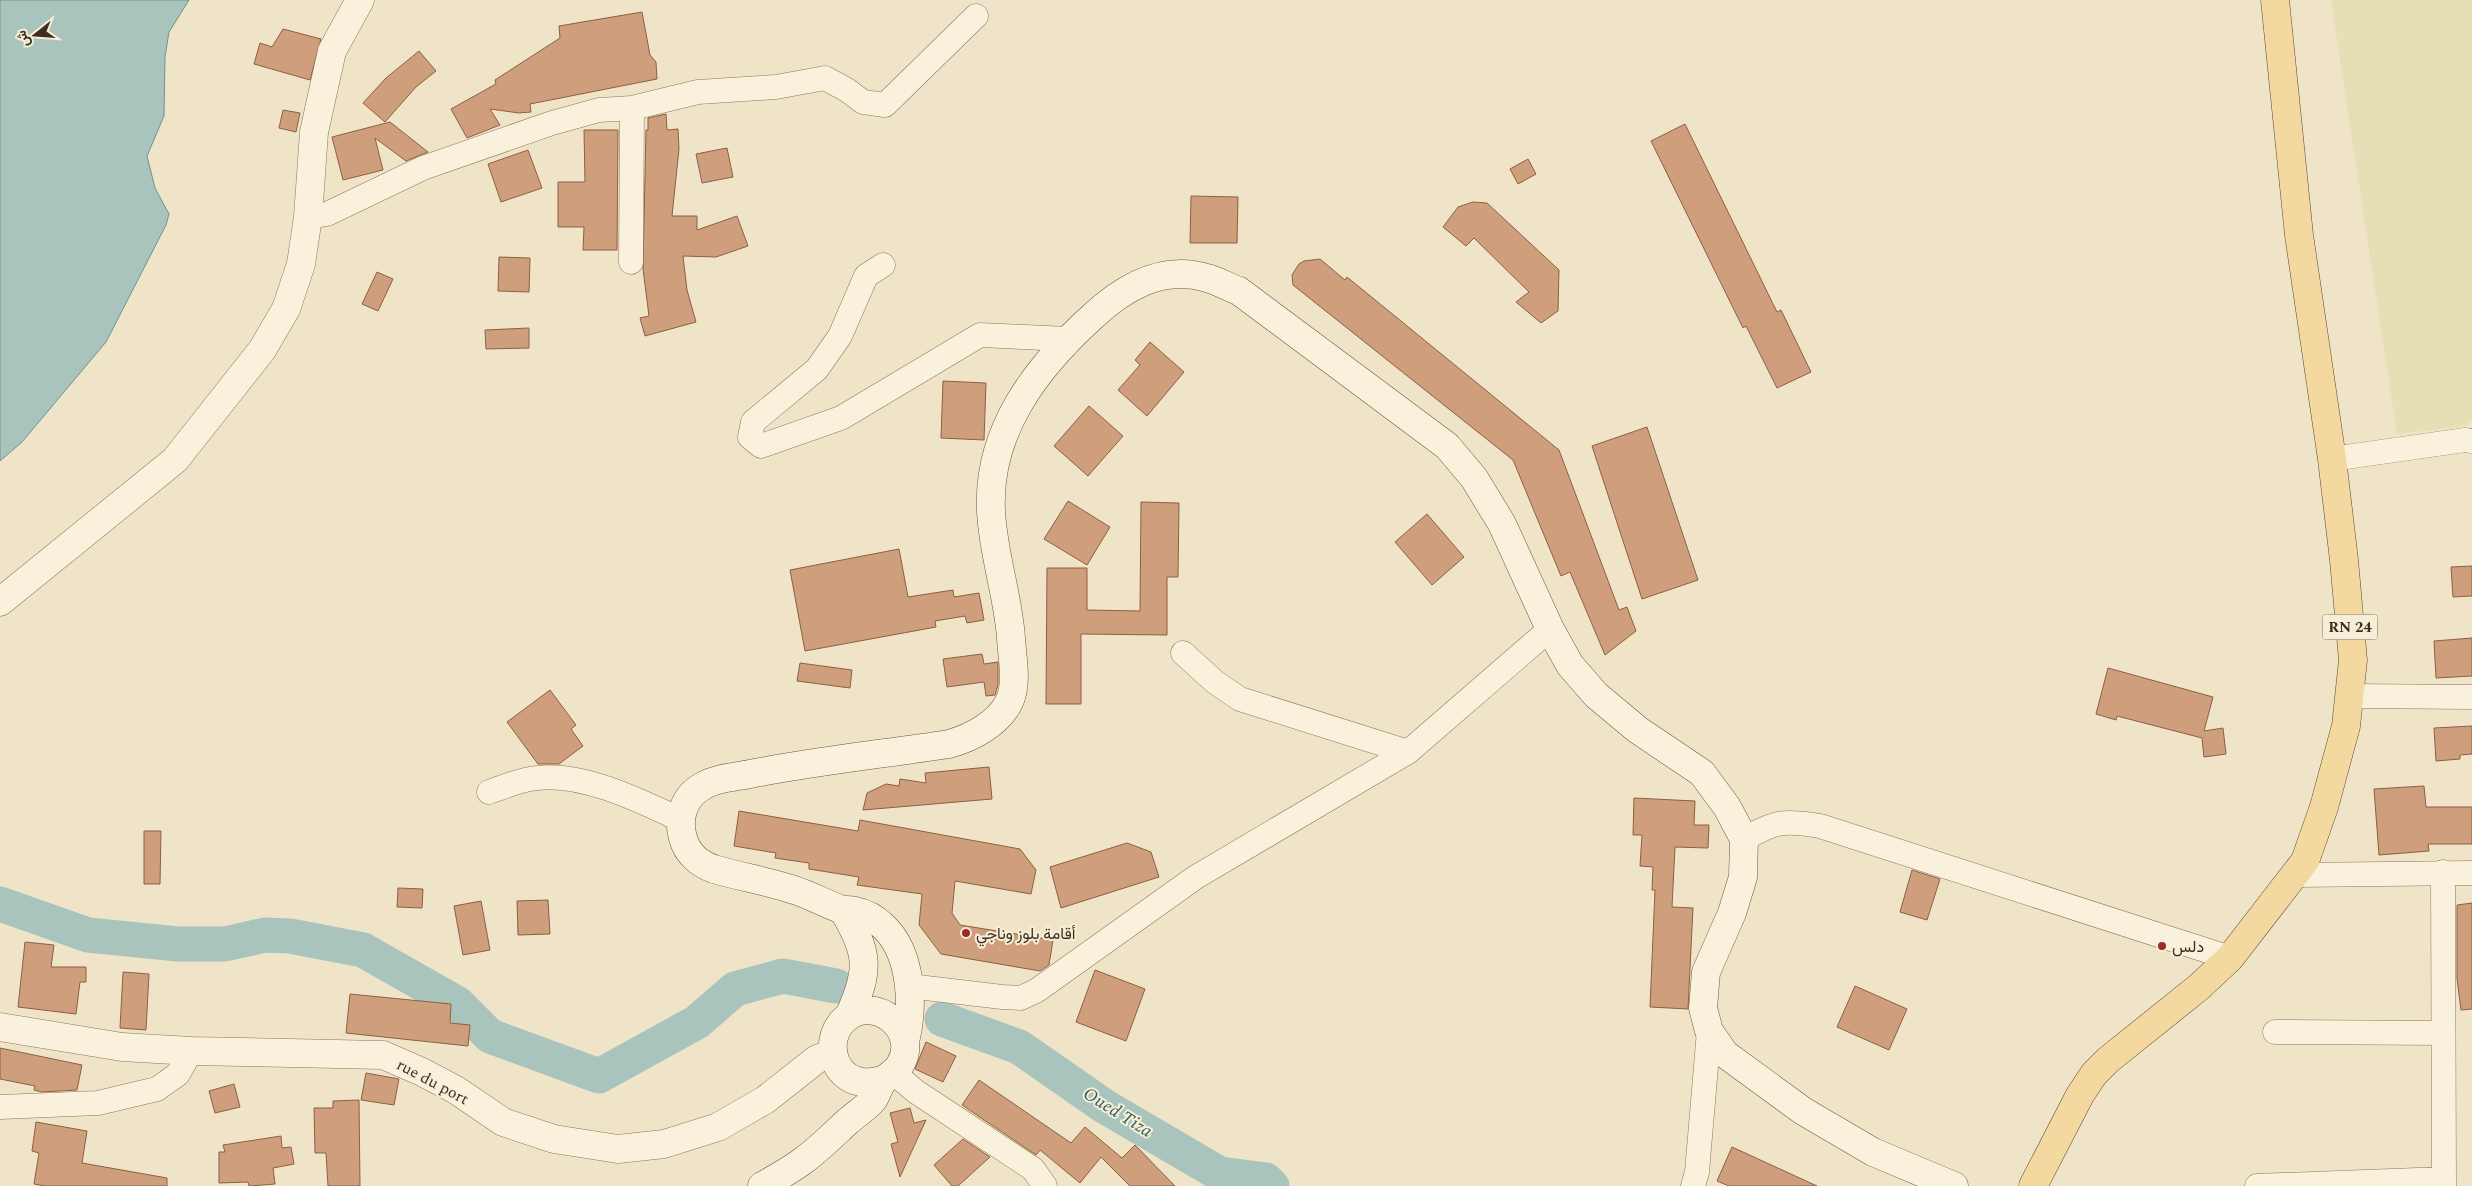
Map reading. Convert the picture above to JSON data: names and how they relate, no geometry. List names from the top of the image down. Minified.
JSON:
{"streets":{"main road":["RN 24","rue du port"]},"water":["Oued Tiza"],"places":["أقامة بلوز وناجي","دلس"],"north":"left"}
